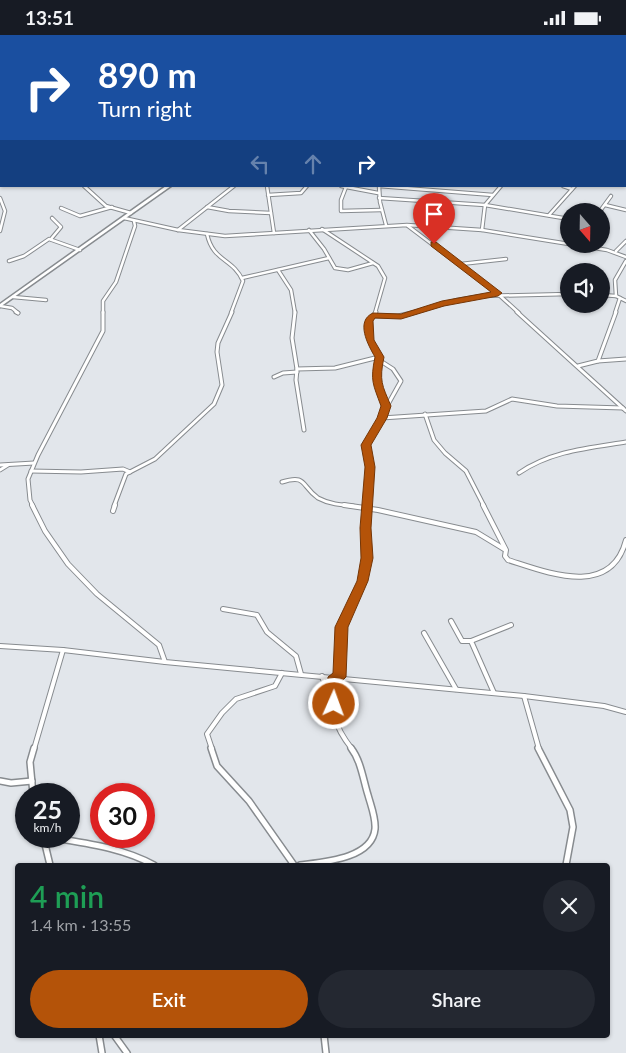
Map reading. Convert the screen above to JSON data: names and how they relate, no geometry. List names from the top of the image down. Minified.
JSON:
{"north":"bottom","page":{"status":"13:51","turn":["890 m","Turn right"],"speed":"25 km/h","limit":"30","heading":["4 min","1.4 km · 13:55"],"buttons":["Exit","Share"]}}
